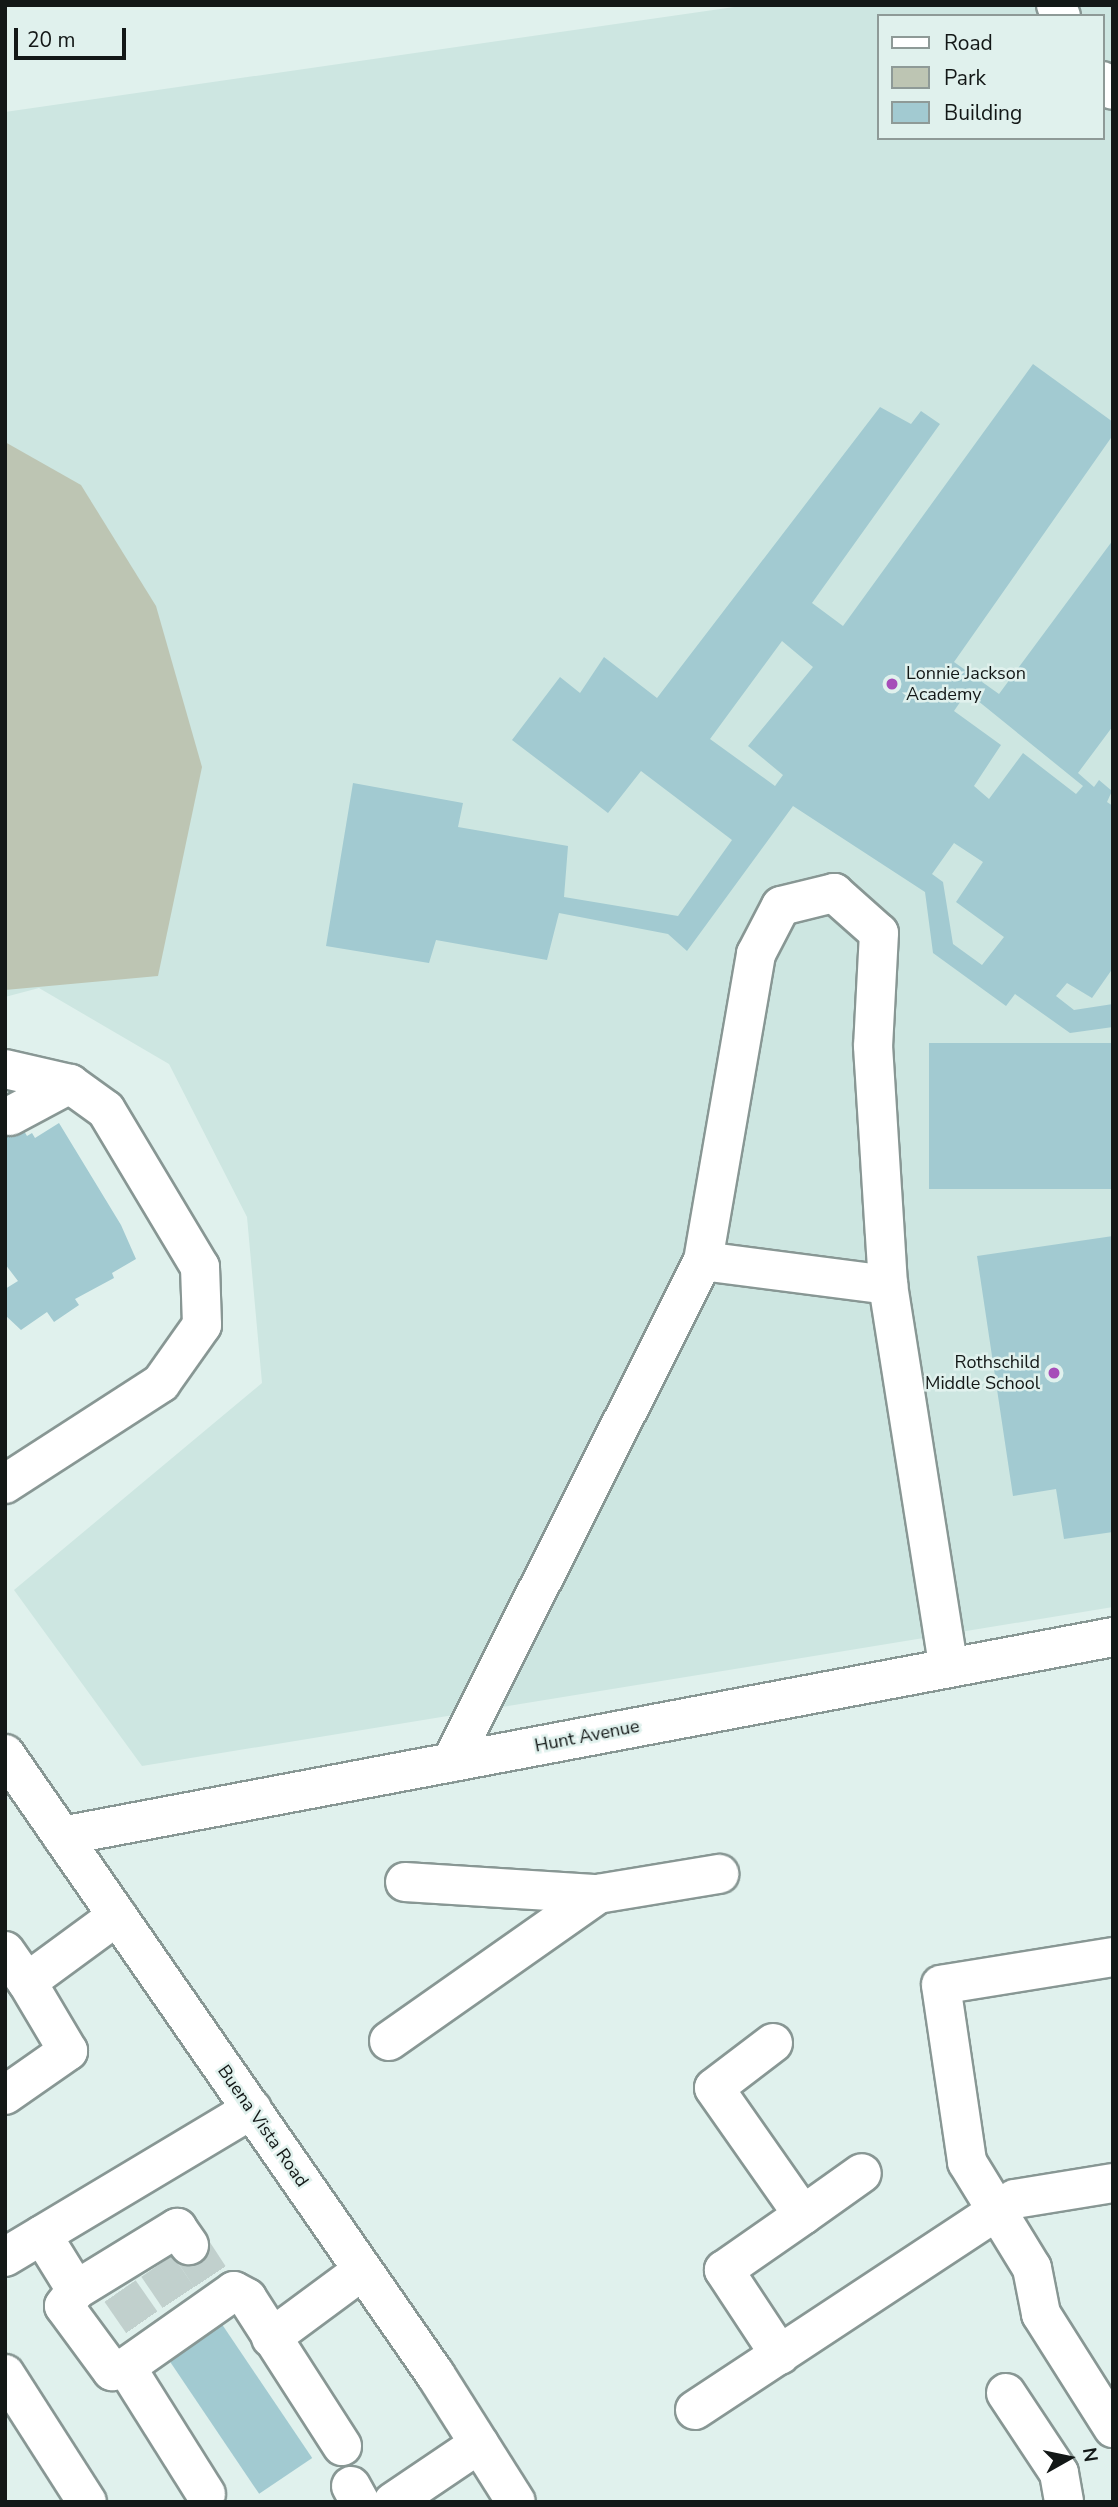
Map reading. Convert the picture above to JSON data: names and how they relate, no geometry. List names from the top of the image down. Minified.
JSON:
{"streets":{"street":["Hunt Avenue","Buena Vista Road"]},"crossings":[["Hunt Avenue","Buena Vista Road"]],"places":["Lonnie Jackson Academy","Rothschild Middle School"],"legend":["Road","Park","Building"],"scale_bar":"20 m","north":"right"}
